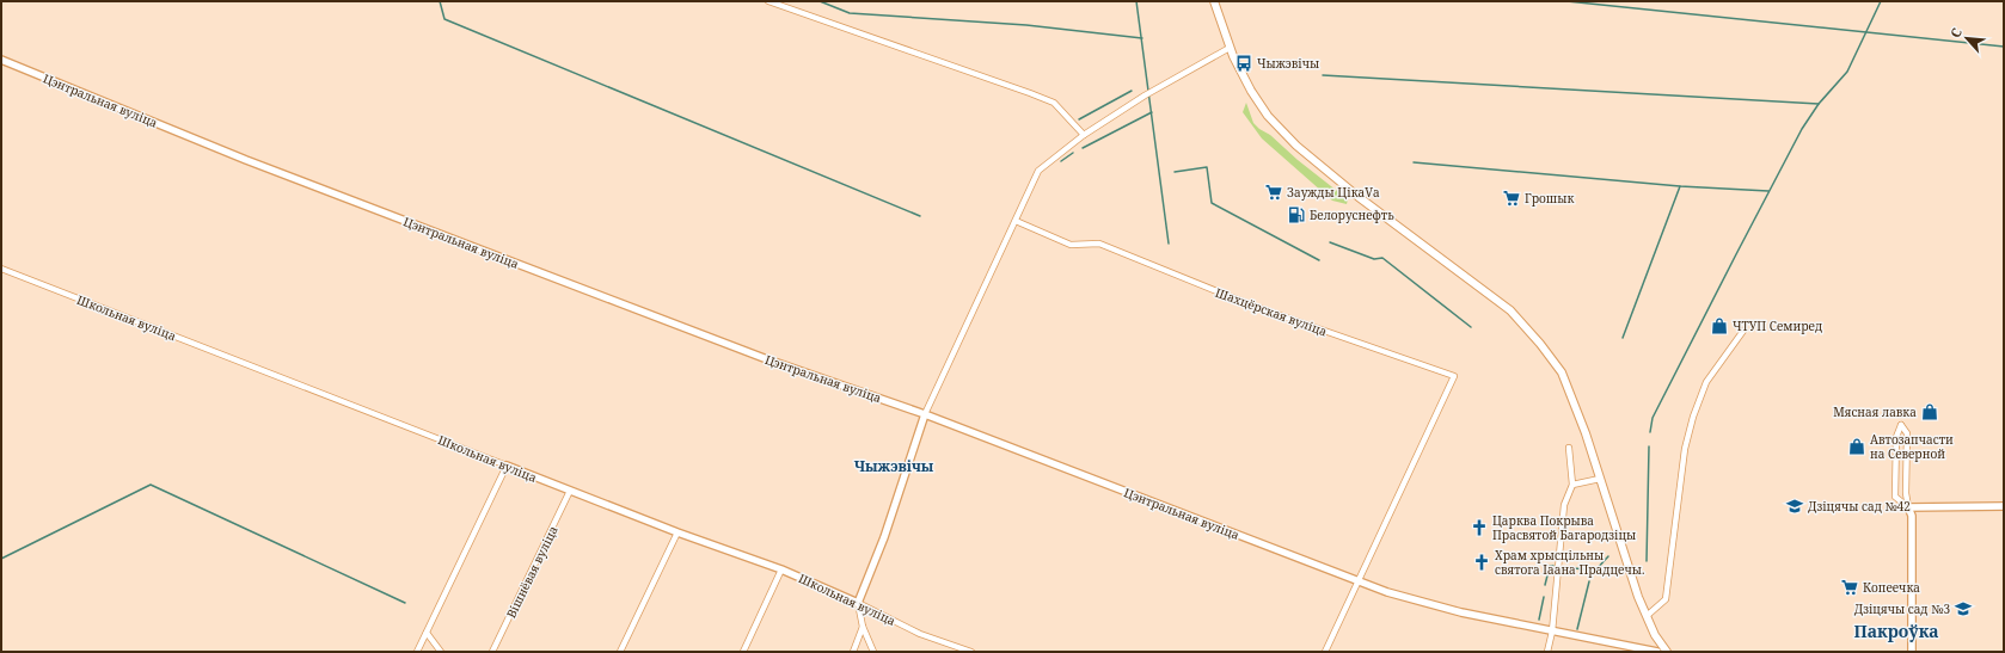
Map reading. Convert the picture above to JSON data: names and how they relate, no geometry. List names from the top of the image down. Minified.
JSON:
{"streets":{"street":["Цэнтральная вуліца","Шахцёрская вуліца","Школьная вуліца","Вішнёвая вуліца"]},"crossings":[["Цэнтральная вуліца","Шахцёрская вуліца"],["Школьная вуліца","Вішнёвая вуліца"]],"districts":["Чыжэвічы","Пакроўка"],"places":{"bus stop":["Чыжэвічы"],"supermarket":["Заужды ЦікаVа","Грошык","Копеечка"],"fuel station":["Белоруснефть"],"shop":["ЧТУП Семиред","Мясная лавка","Автозапчасти на Северной"],"school or university":["Дзіцячы сад №42","Дзіцячы сад №3"],"church":["Царква Покрыва Прасвятой Багародзіцы","Храм хрысцільны святога Іаана Прадцечы."]},"north":"top left"}
